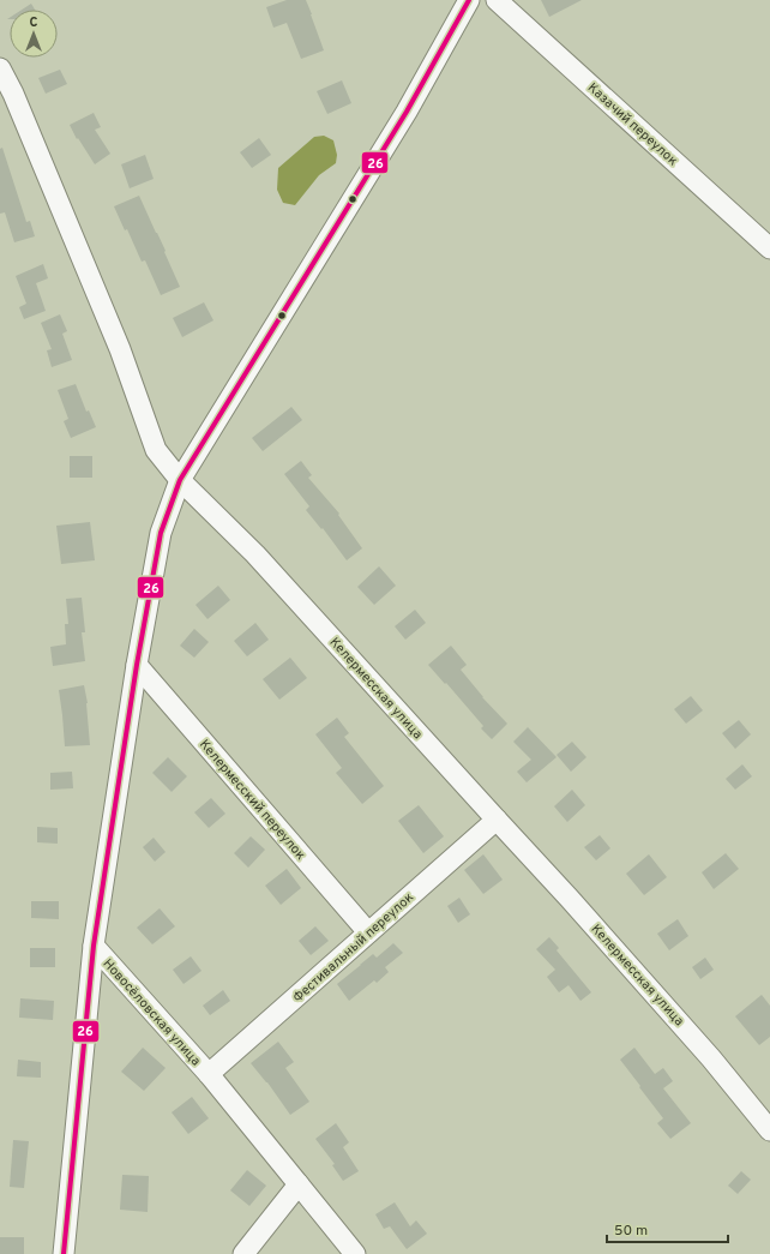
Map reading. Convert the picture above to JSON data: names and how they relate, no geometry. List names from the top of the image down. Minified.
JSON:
{"streets":{"street":["Казачий переулок","Келермесская улица","Келермесский переулок","Фестивальный переулок","Новосёловская улица"]},"crossings":[["Келермесская улица","Фестивальный переулок"],["Келермесская улица","Новосёловская улица"],["Келермесский переулок","Фестивальный переулок"],["Келермесский переулок","Новосёловская улица"],["Фестивальный переулок","Новосёловская улица"]],"lines":["transit line 26"],"scale_bar":"50 m","north":"top"}
